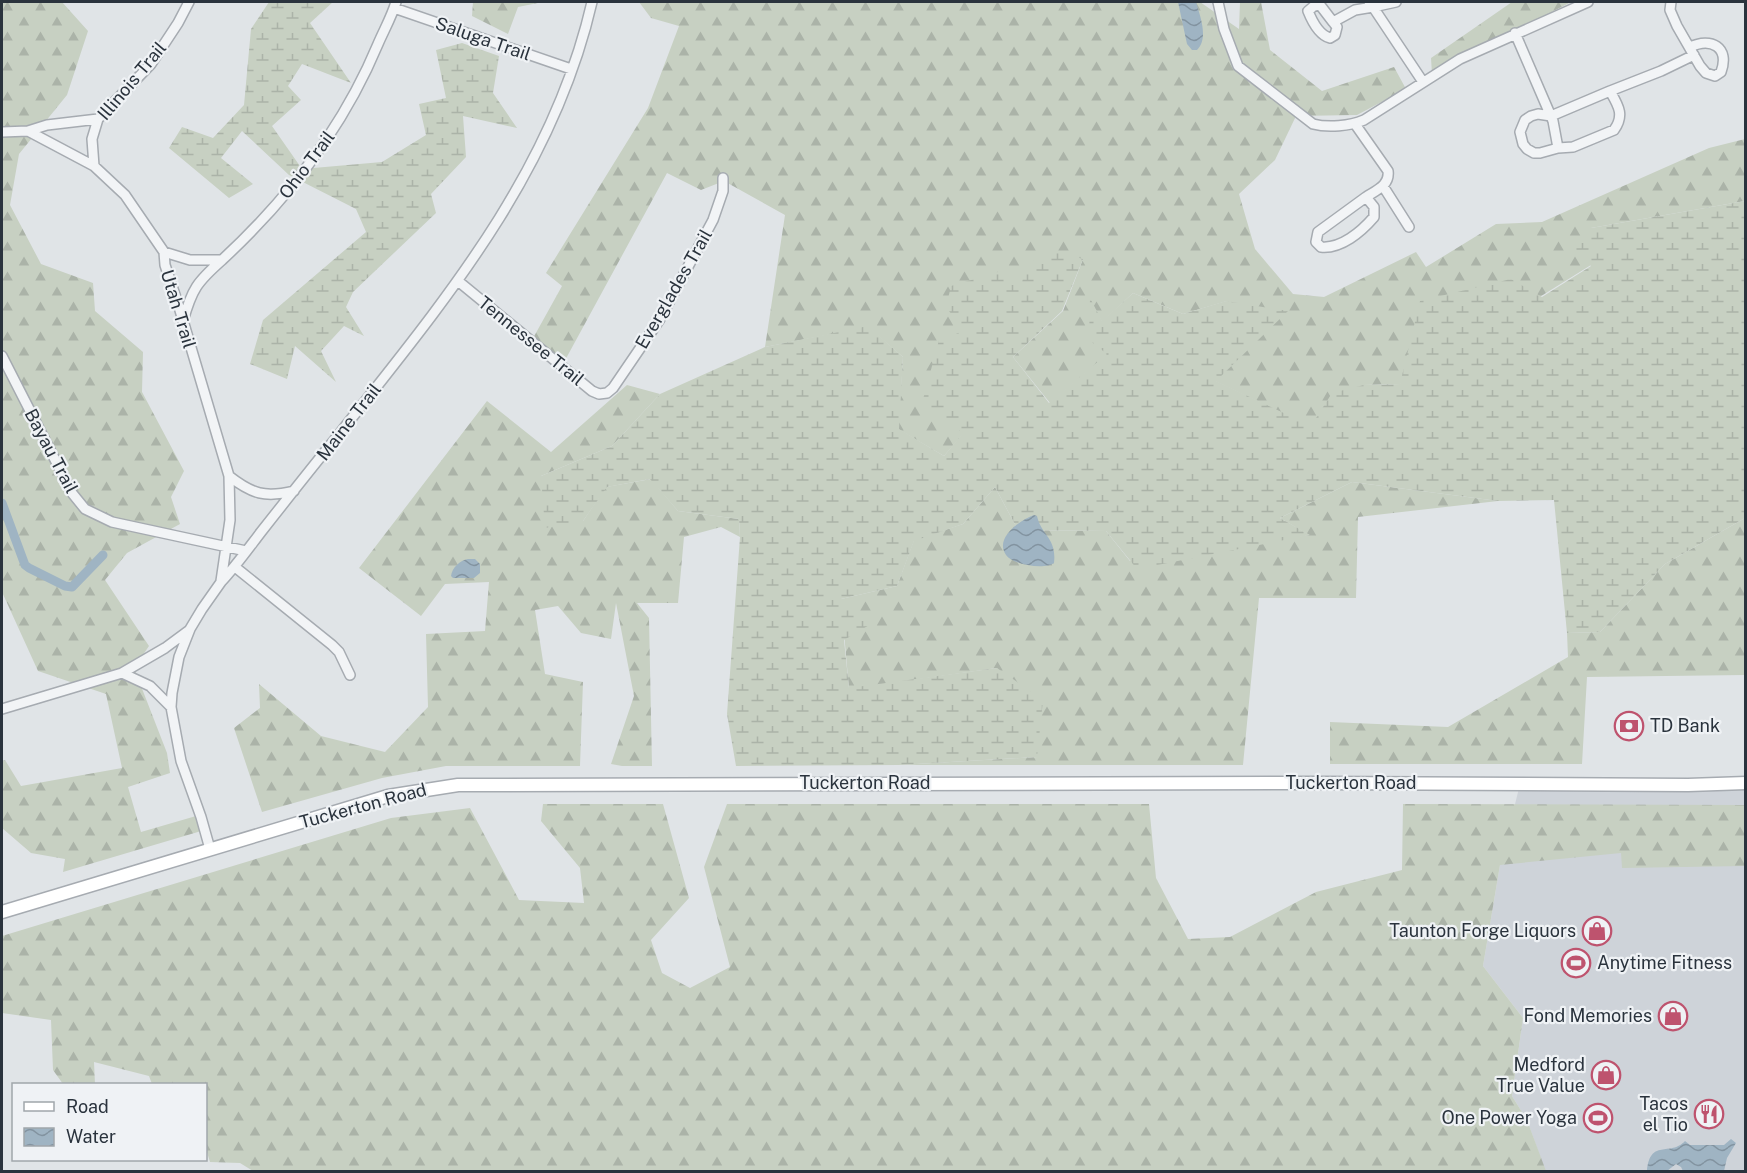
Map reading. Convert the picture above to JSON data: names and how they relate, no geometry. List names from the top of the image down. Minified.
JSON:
{"streets":{"main road":["Tuckerton Road"],"street":["Saluga Trail","Illinois Trail","Ohio Trail","Everglades Trail","Utah Trail","Tennessee Trail","Maine Trail","Bayau Trail"]},"crossings":[["Saluga Trail","Ohio Trail"],["Saluga Trail","Maine Trail"],["Illinois Trail","Utah Trail"],["Ohio Trail","Utah Trail"],["Everglades Trail","Tennessee Trail"],["Utah Trail","Maine Trail"],["Utah Trail","Bayau Trail"],["Tennessee Trail","Maine Trail"],["Maine Trail","Tuckerton Road"]],"places":{"bank":["TD Bank"],"shop":["Taunton Forge Liquors","Fond Memories","Medford True Value"],"sports":["Anytime Fitness","One Power Yoga"],"restaurant":["Tacos el Tio"]},"legend":["Road","Water"]}
